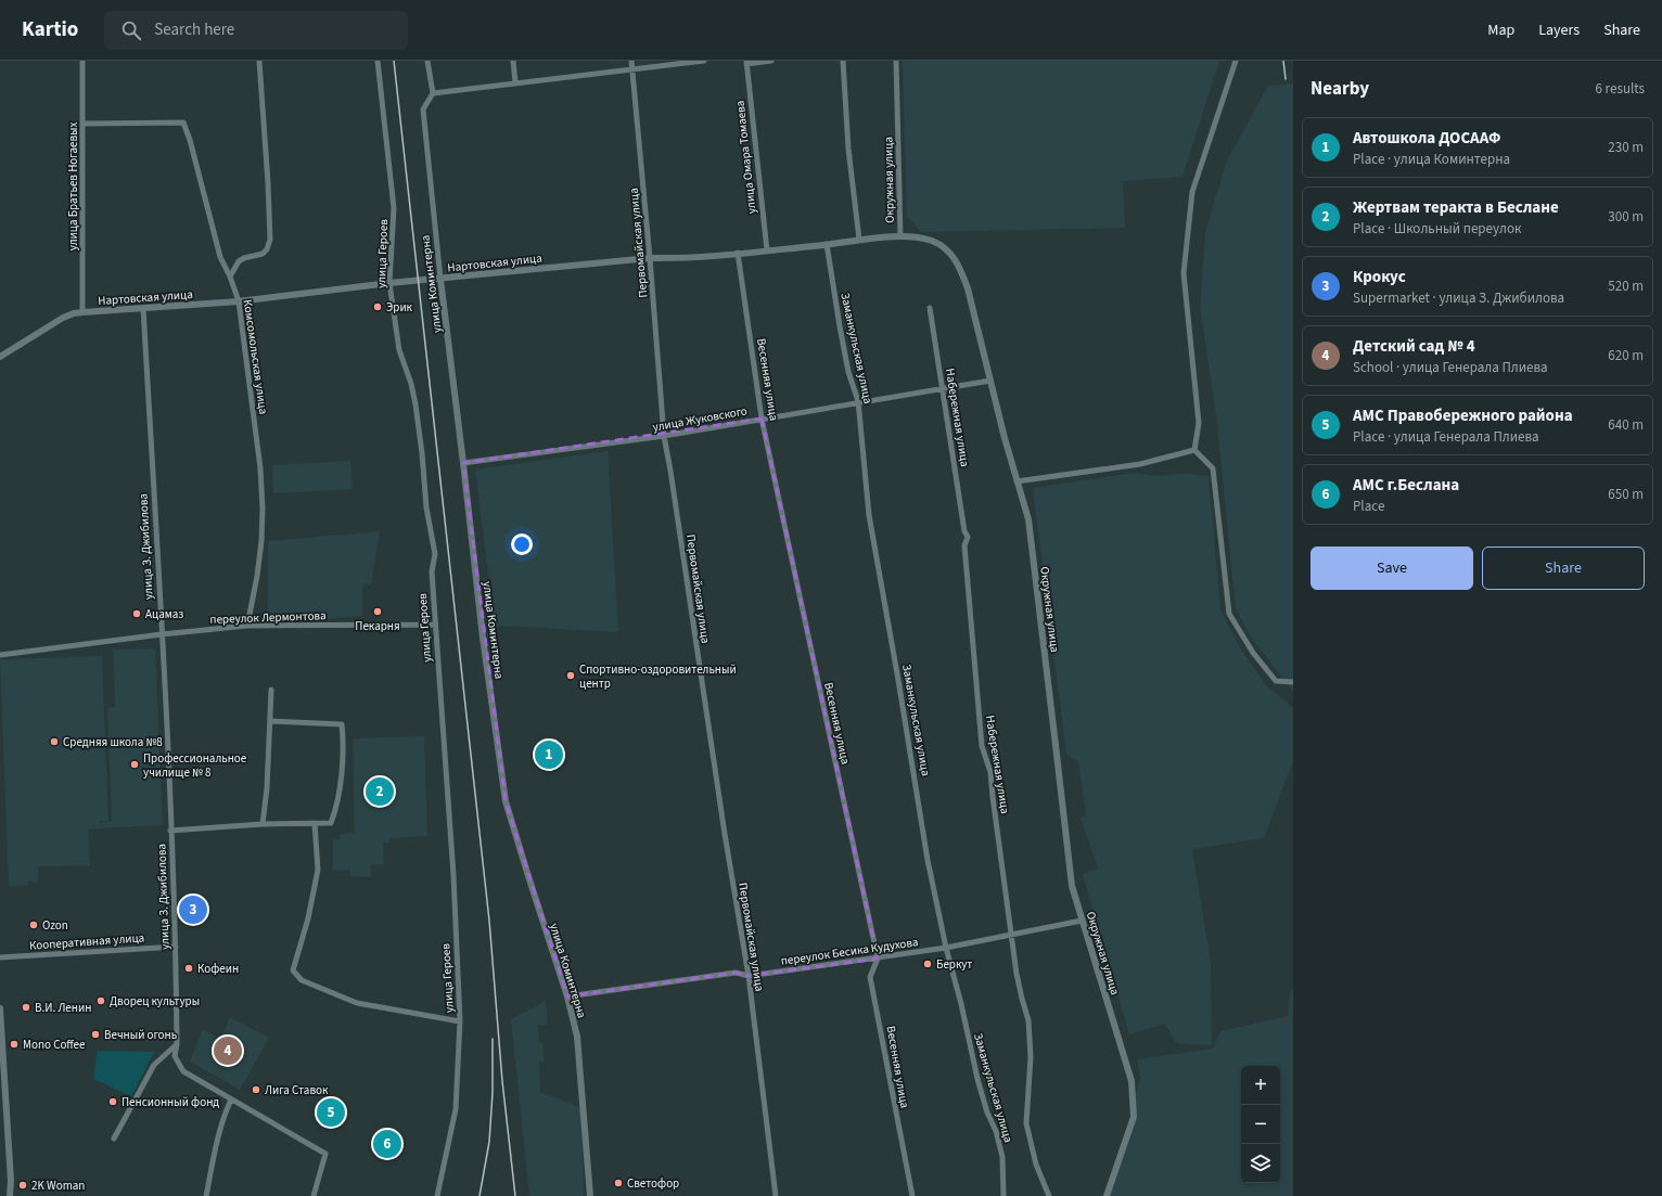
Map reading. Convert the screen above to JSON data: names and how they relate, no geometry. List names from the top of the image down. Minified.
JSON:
{"streets":{"street":["улица Омара Томаева","Окружная улица","улица Братьев Ногаевых","Первомайская улица","улица Героев","Нартовская улица","улица Коминтерна","Заманкульская улица","Комсомольская улица","Весенняя улица","Набережная улица","улица Жуковского","улица З. Джибилова","переулок Лермонтова","Кооперативная улица","переулок Бесика Кудухова"]},"crossings":[["улица Омара Томаева","Нартовская улица"],["Окружная улица","Нартовская улица"],["Окружная улица","улица Жуковского"],["Окружная улица","переулок Бесика Кудухова"],["улица Братьев Ногаевых","Нартовская улица"],["улица Братьев Ногаевых","Комсомольская улица"],["Первомайская улица","Нартовская улица"],["Первомайская улица","улица Жуковского"],["Первомайская улица","переулок Бесика Кудухова"],["улица Героев","Нартовская улица"],["улица Героев","переулок Лермонтова"],["Нартовская улица","улица Коминтерна"],["Нартовская улица","Заманкульская улица"],["Нартовская улица","Комсомольская улица"],["Нартовская улица","Весенняя улица"],["Нартовская улица","улица З. Джибилова"],["улица Коминтерна","улица Жуковского"],["улица Коминтерна","переулок Бесика Кудухова"],["Заманкульская улица","улица Жуковского"],["Заманкульская улица","переулок Бесика Кудухова"],["Комсомольская улица","переулок Лермонтова"],["Весенняя улица","улица Жуковского"],["Весенняя улица","переулок Бесика Кудухова"],["Набережная улица","улица Жуковского"],["Набережная улица","переулок Бесика Кудухова"],["улица З. Джибилова","переулок Лермонтова"],["улица З. Джибилова","Кооперативная улица"]],"places":["Эрик","Пекарня","Ацамаз","Спортивно-оздоровительный центр","Средняя школа №8","Профессиональное училище № 8","Ozon","Беркут","Кофеин","Дворец культуры","В.И. Ленин","Вечный огонь","Mono Coffee","Лига Ставок","Пенсионный фонд","Светофор","2K Woman"],"page":{"header":"Kartio","search":"Search here","nav":["Map","Layers","Share"],"heading":["Nearby","6 results"],"list":[{"mark":"1","name":"Автошкола ДОСААФ","note":"Place · улица Коминтерна","value":"230 m"},{"mark":"2","name":"Жертвам теракта в Беслане","note":"Place · Школьный переулок","value":"300 m"},{"mark":"3","name":"Крокус","note":"Supermarket · улица З. Джибилова","value":"520 m"},{"mark":"4","name":"Детский сад № 4","note":"School · улица Генерала Плиева","value":"620 m"},{"mark":"5","name":"АМС Правобережного района","note":"Place · улица Генерала Плиева","value":"640 m"},{"mark":"6","name":"АМС г.Беслана","note":"Place","value":"650 m"}],"buttons":["Save","Share"],"pins":["1","2","3","4","5","6"],"map_buttons":["+","−"]}}
